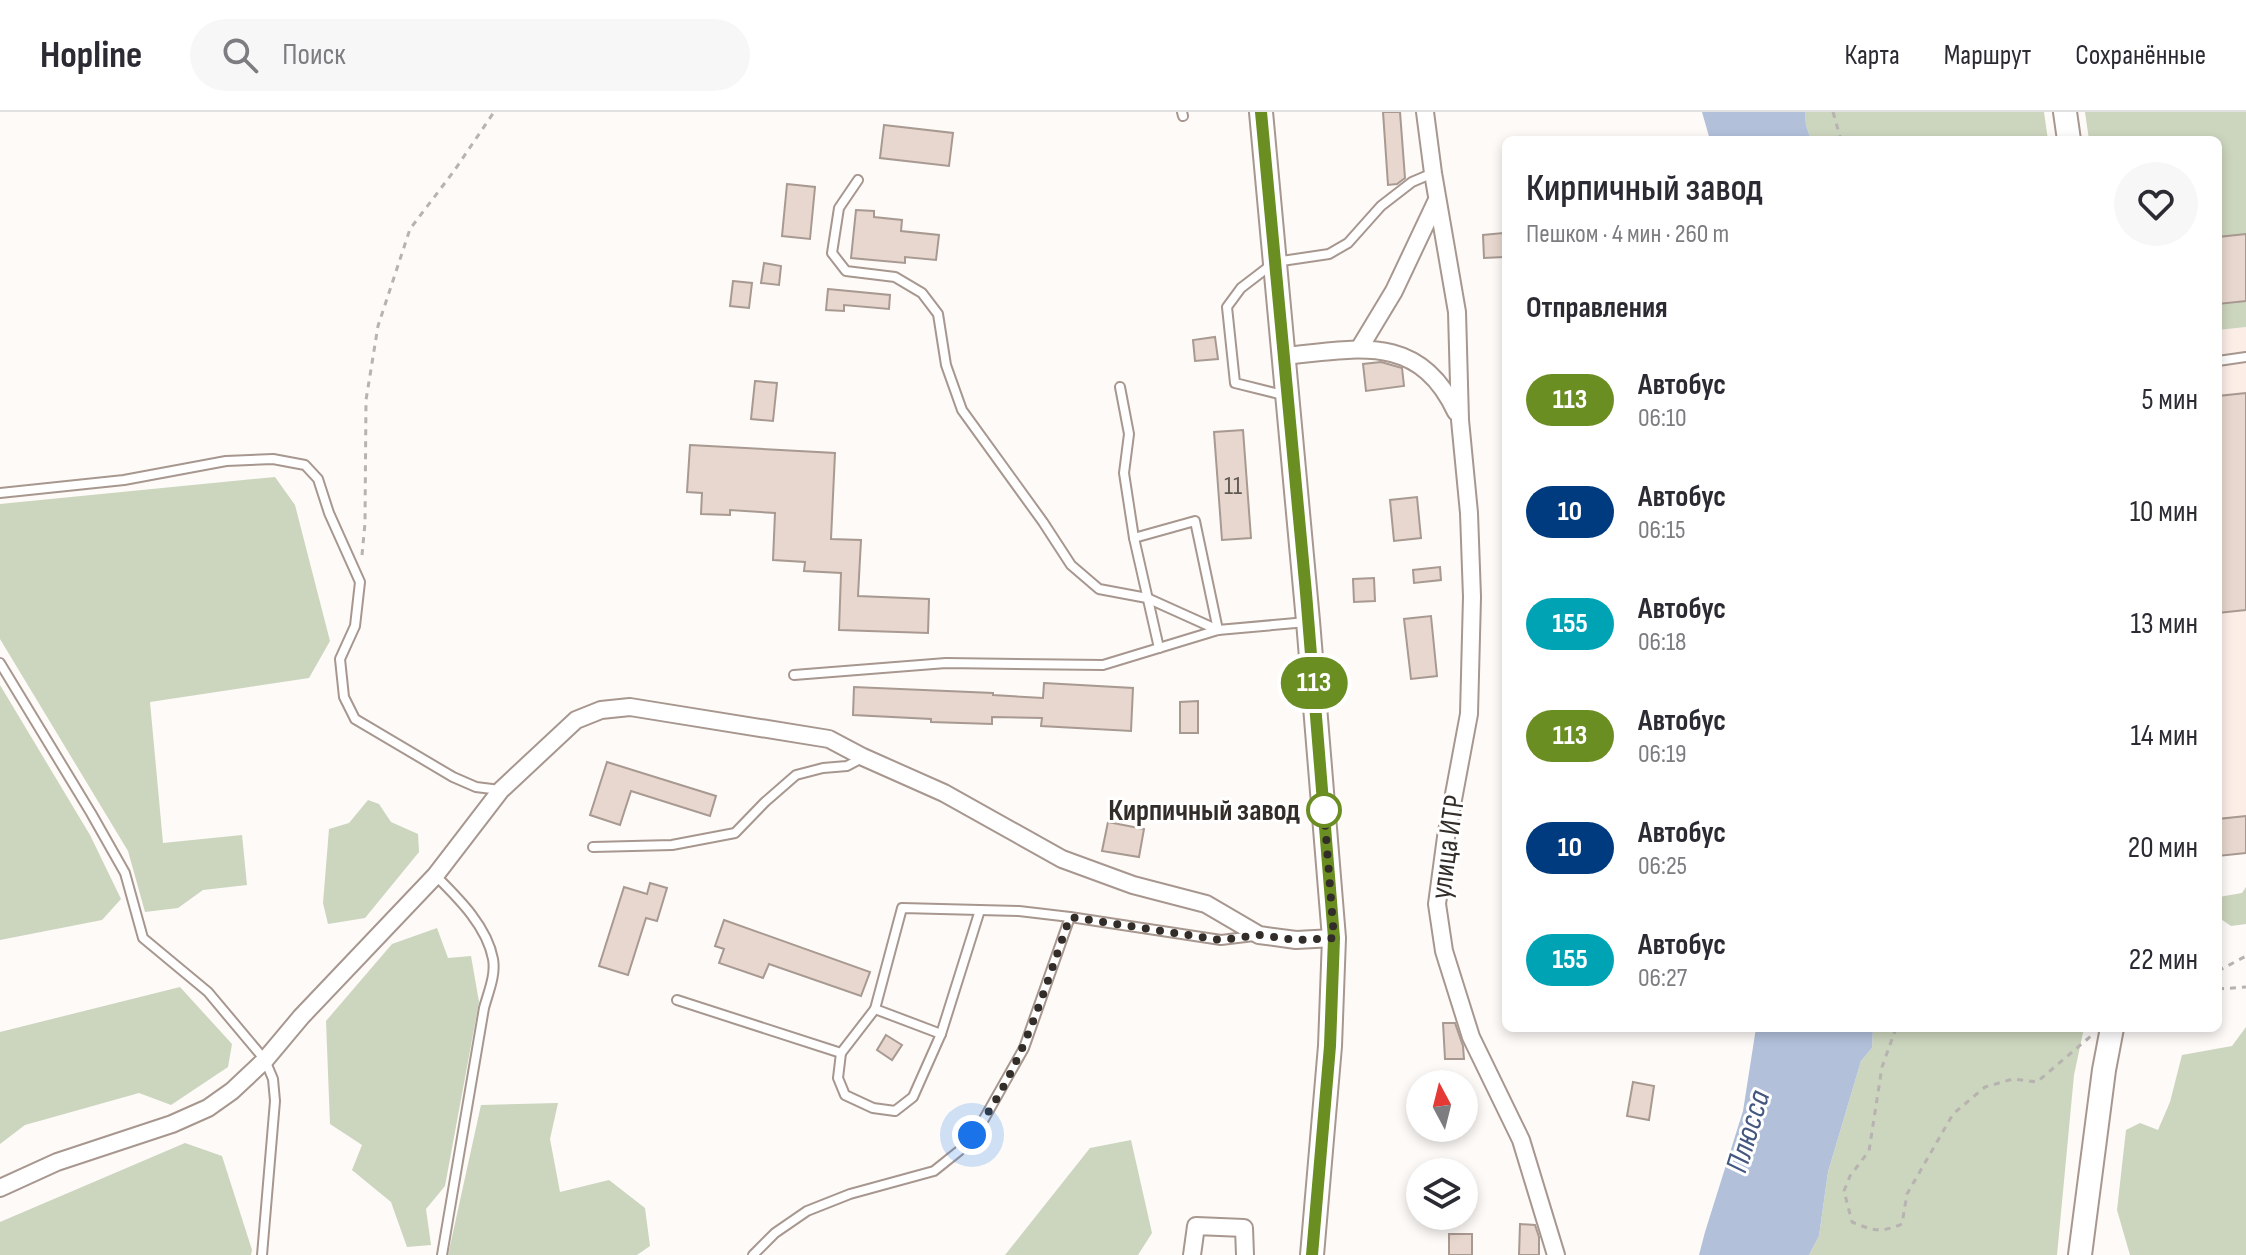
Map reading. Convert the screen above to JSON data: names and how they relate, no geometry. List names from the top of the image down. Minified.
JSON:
{"streets":{"street":["улица ИТР"]},"water":["Плюсса"],"places":["Кирпичный завод"],"lines":["bus line 113"],"house_numbers":["11"],"north":"top","page":{"header":"Hopline","search":"Поиск","nav":["Карта","Маршрут","Сохранённые"],"on_map":"113","heading":[["Кирпичный завод","Пешком · 4 мин · 260 m"],"Отправления"],"list":[{"mark":"113","name":"Автобус","note":"06:10","value":"5 мин"},{"mark":"10","name":"Автобус","note":"06:15","value":"10 мин"},{"mark":"155","name":"Автобус","note":"06:18","value":"13 мин"},{"mark":"113","name":"Автобус","note":"06:19","value":"14 мин"},{"mark":"10","name":"Автобус","note":"06:25","value":"20 мин"},{"mark":"155","name":"Автобус","note":"06:27","value":"22 мин"}]}}
